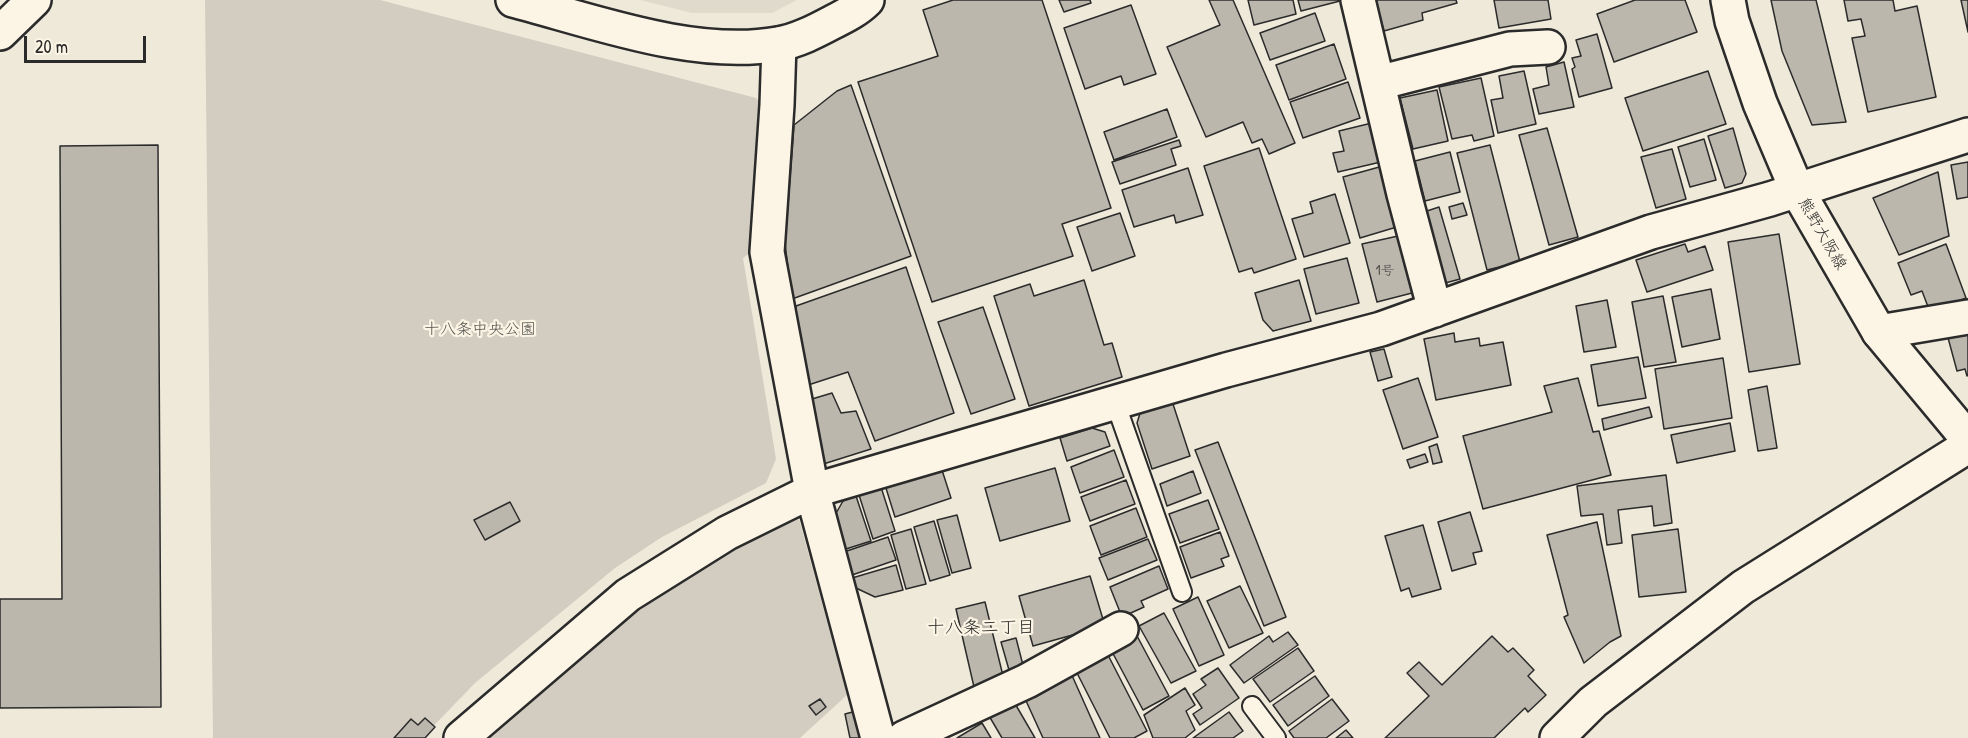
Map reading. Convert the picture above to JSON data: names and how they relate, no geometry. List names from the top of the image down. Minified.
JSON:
{"streets":{"street":["熊野大阪線"]},"districts":["十八条二丁目"],"parks":["十八条中央公園"],"house_numbers":["1号"],"scale_bar":"20 m"}
